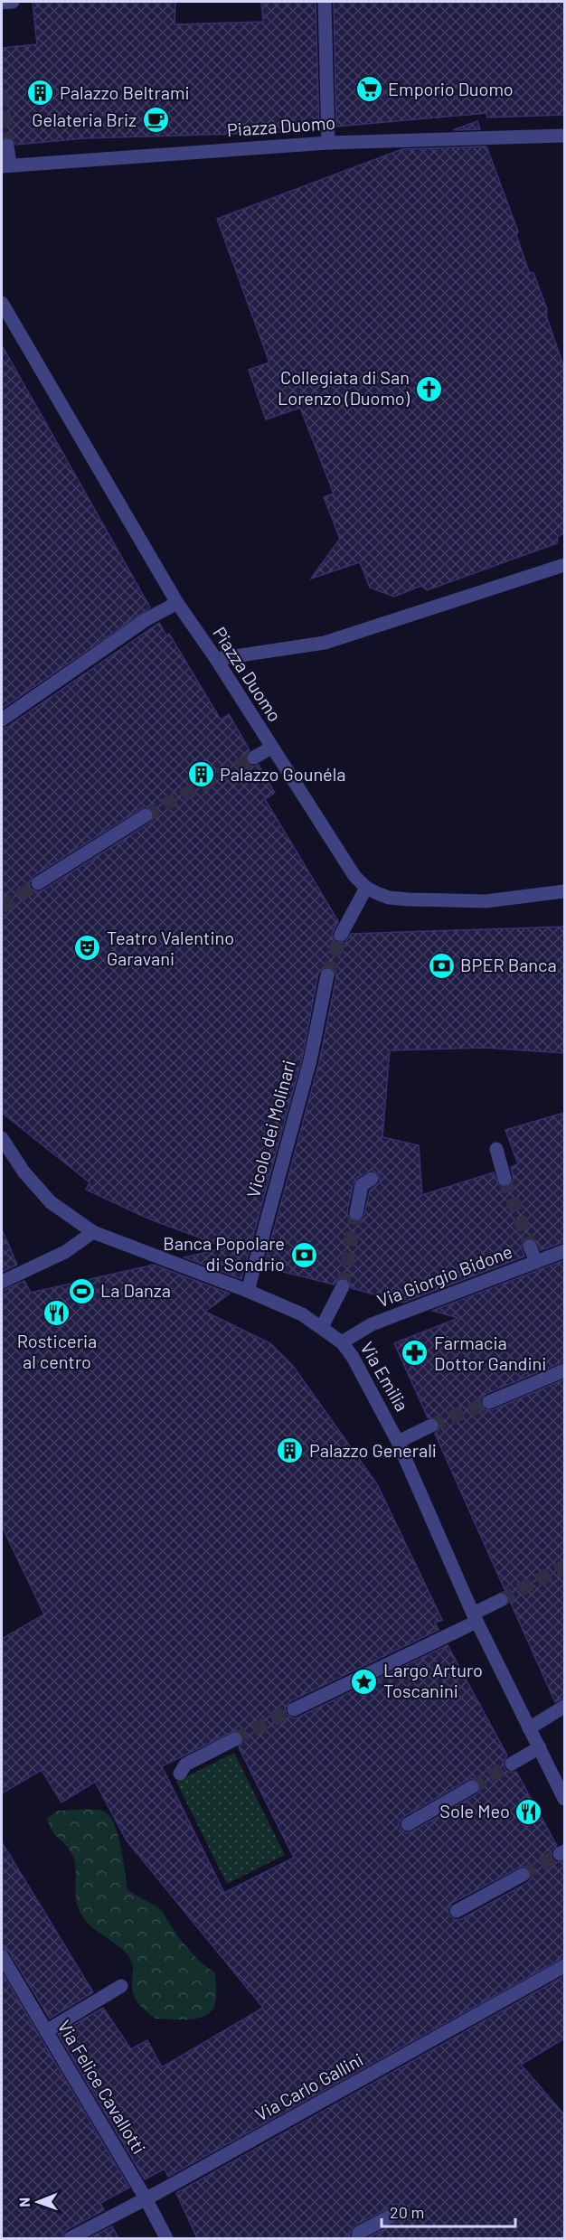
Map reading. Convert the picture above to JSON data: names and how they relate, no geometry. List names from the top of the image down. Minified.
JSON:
{"streets":{"street":["Piazza Duomo","Vicolo dei Molinari","Via Giorgio Bidone","Via Emilia","Via Felice Cavallotti","Via Carlo Gallini"]},"crossings":[["Vicolo dei Molinari","Via Emilia"],["Via Giorgio Bidone","Via Emilia"],["Via Felice Cavallotti","Via Carlo Gallini"]],"places":{"supermarket":["Emporio Duomo"],"building":["Palazzo Beltrami","Palazzo Gounéla","Palazzo Generali"],"cafe":["Gelateria Briz"],"church":["Collegiata di San Lorenzo (Duomo)"],"theatre":["Teatro Valentino Garavani"],"bank":["BPER Banca","Banca Popolare di Sondrio"],"sports":["La Danza"],"restaurant":["Rosticeria al centro","Sole Meo"],"pharmacy":["Farmacia Dottor Gandini"],"place":["Largo Arturo Toscanini"]},"scale_bar":"20 m","north":"left"}
